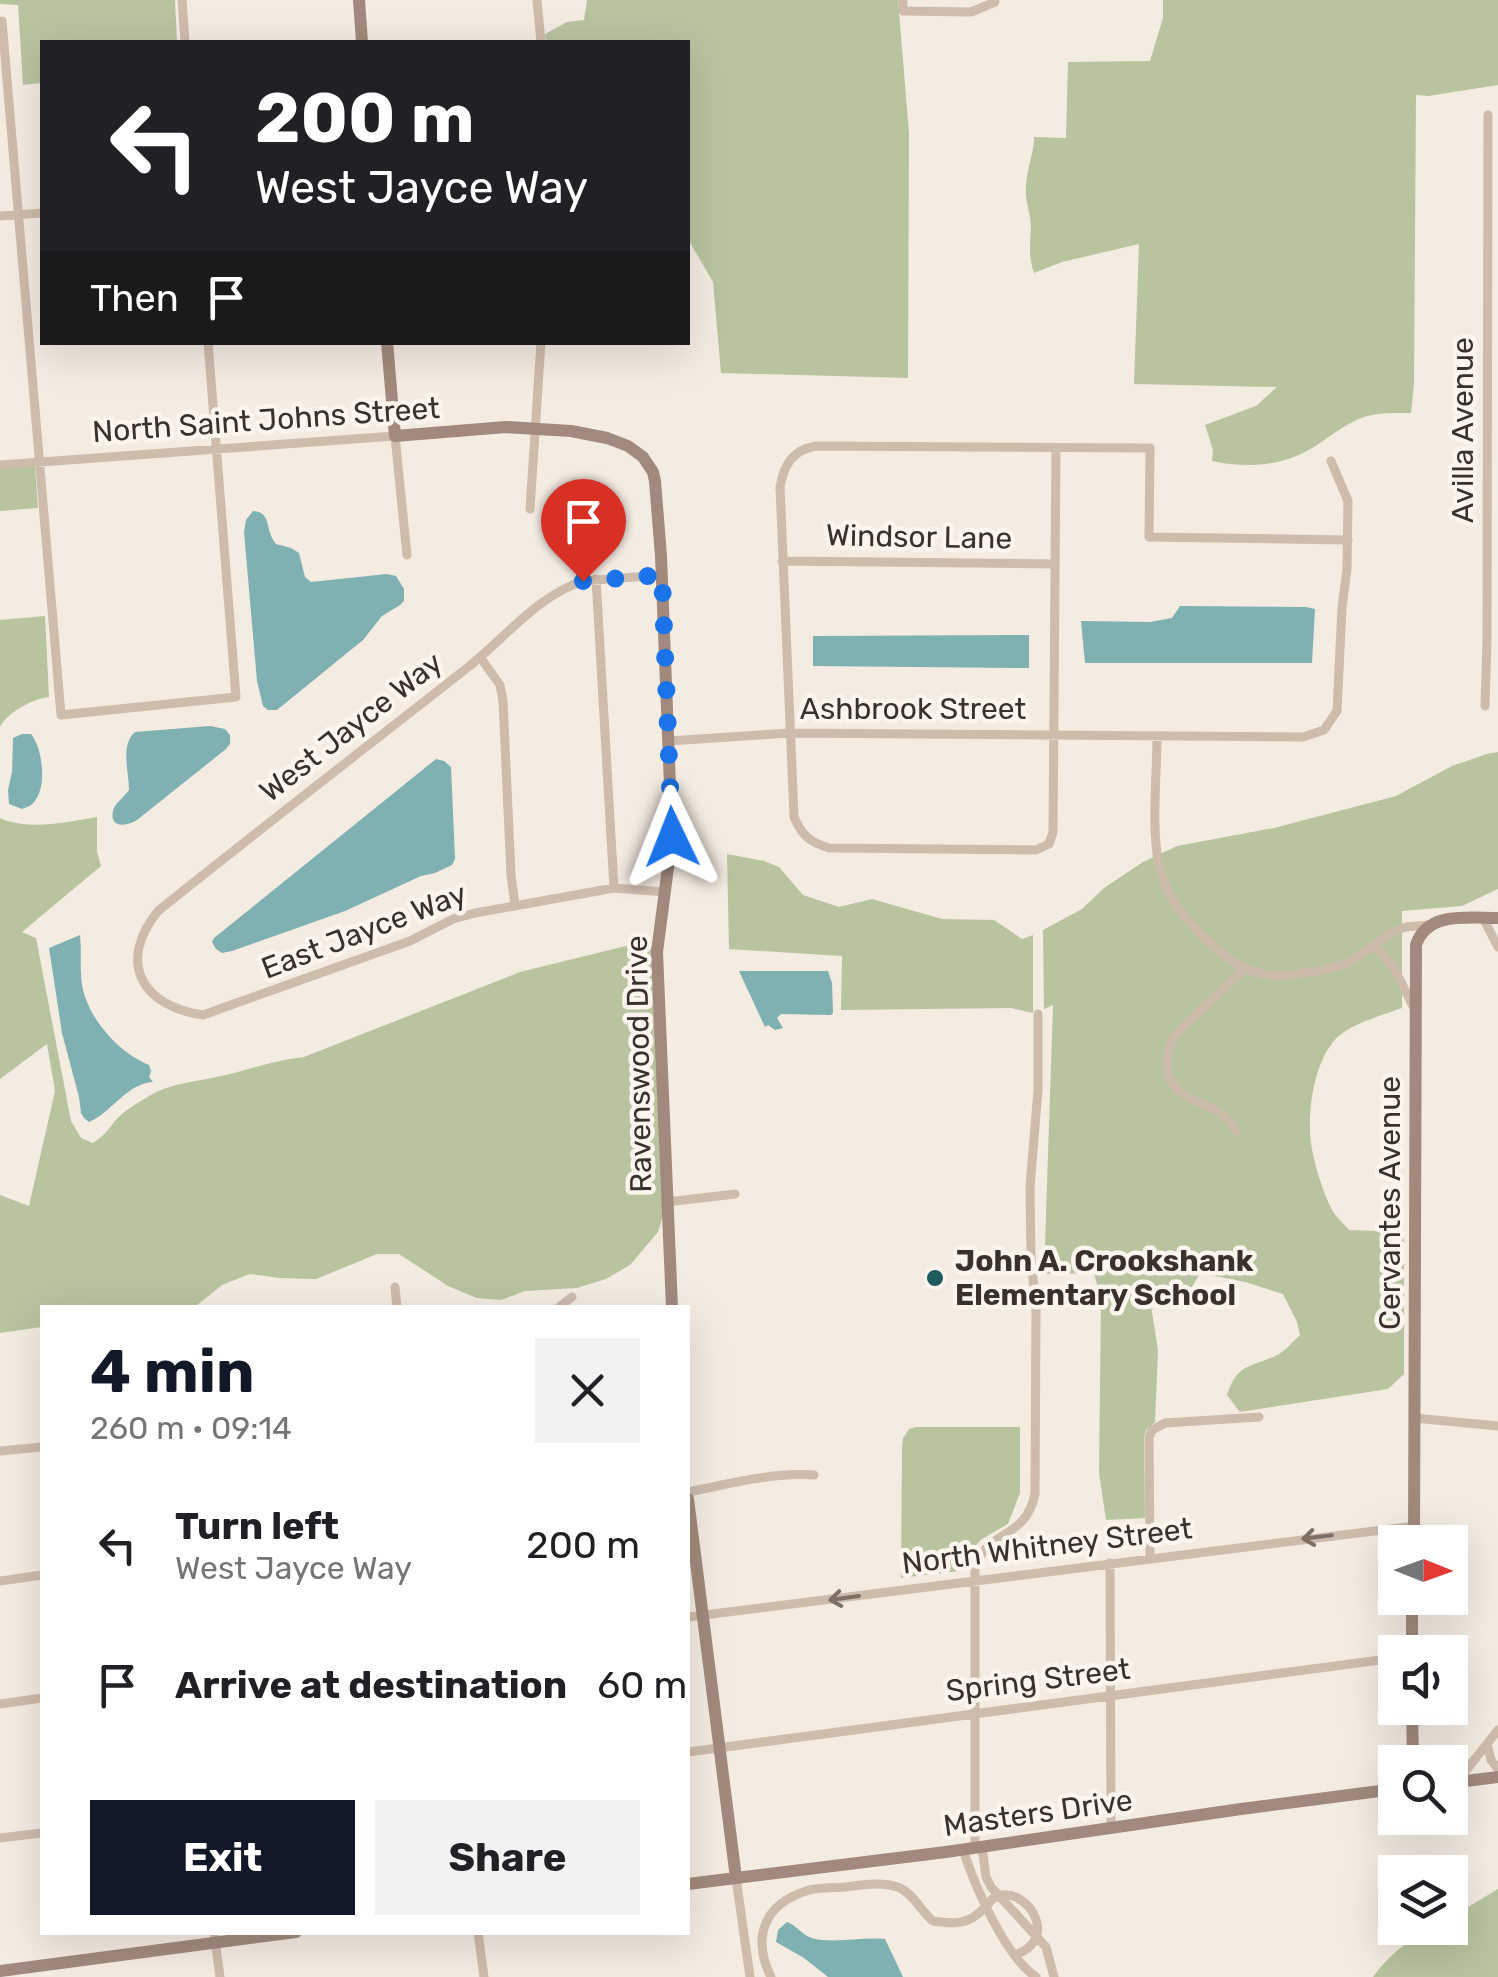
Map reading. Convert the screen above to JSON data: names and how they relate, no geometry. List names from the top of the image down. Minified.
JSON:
{"streets":{"street":["North Saint Johns Street","Avilla Avenue","Windsor Lane","Ashbrook Street","West Jayce Way","East Jayce Way","Ravenswood Drive","Cervantes Avenue","North Whitney Street","Spring Street","Masters Drive"]},"crossings":[["North Saint Johns Street","Ravenswood Drive"],["Ashbrook Street","Ravenswood Drive"],["West Jayce Way","East Jayce Way"],["West Jayce Way","Ravenswood Drive"],["East Jayce Way","Ravenswood Drive"]],"one_way":["North Whitney Street"],"places":["John A. Crookshank Elementary School"],"north":"right","page":{"turn":["200 m","West Jayce Way"],"then":"Then","heading":["4 min","260 m · 09:14"],"list":[{"name":"Turn left","note":"West Jayce Way","value":"200 m"},{"name":"Arrive at destination","value":"60 m"}],"buttons":["Exit","Share"]}}
